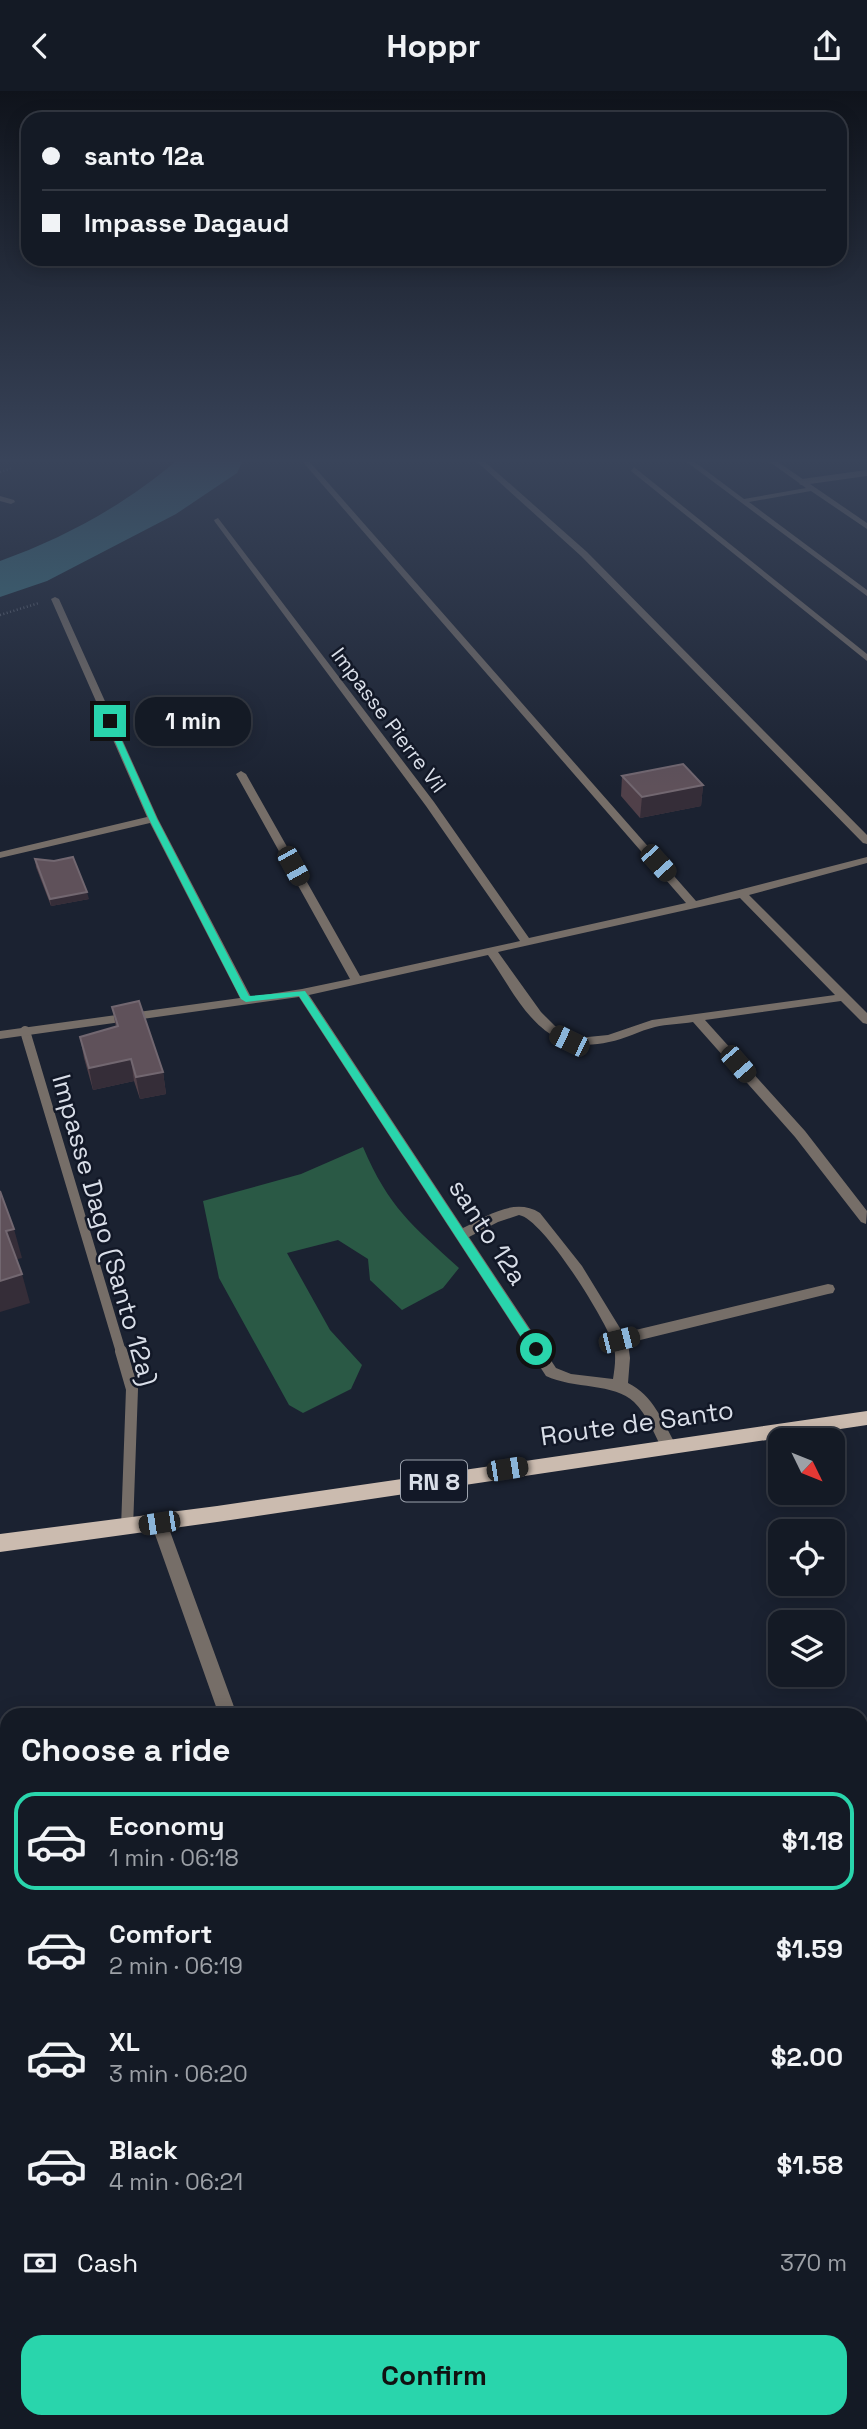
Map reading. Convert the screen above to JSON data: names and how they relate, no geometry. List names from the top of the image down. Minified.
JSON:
{"streets":{"main road":["Route de Santo","RN 8"],"street":["Impasse Pierre Vil","santo 12a"],"lane":["Impasse Dago (Santo 12a)"]},"crossings":[["Impasse Dago (Santo 12a)","Route de Santo"]],"north":"bottom right","page":{"header":"Hoppr","banner":["santo 12a","Impasse Dagaud"],"bubble":"1 min","heading":"Choose a ride","list":[{"name":"Economy","note":"1 min · 06:18","value":"$1.18"},{"name":"Comfort","note":"2 min · 06:19","value":"$1.59"},{"name":"XL","note":"3 min · 06:20","value":"$2.00"},{"name":"Black","note":"4 min · 06:21","value":"$1.58"}],"pay":["Cash","370 m"],"buttons":"Confirm"}}
